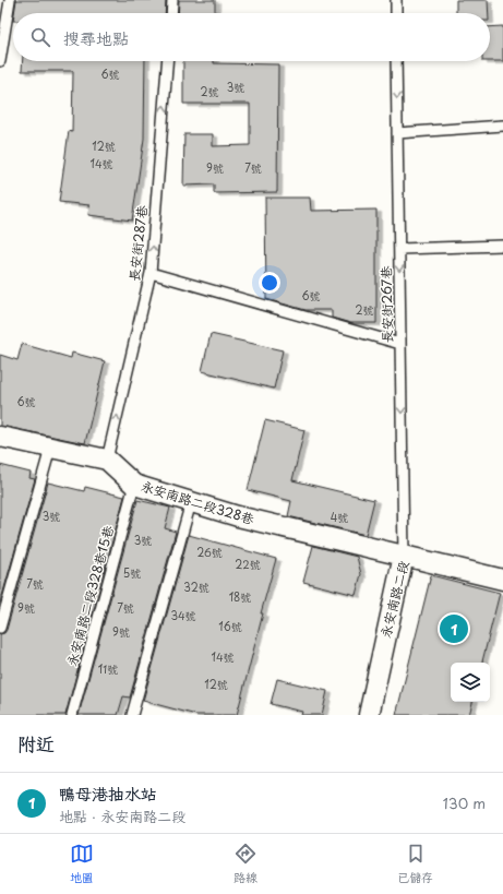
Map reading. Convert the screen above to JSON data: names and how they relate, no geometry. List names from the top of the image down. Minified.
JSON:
{"streets":{"street":["永安南路二段328巷","永安南路二段"],"lane":["長安街287巷","長安街267巷","永安南路二段328巷15巷"]},"crossings":[["長安街287巷","永安南路二段328巷"],["長安街267巷","永安南路二段328巷"],["長安街267巷","永安南路二段"],["永安南路二段328巷","永安南路二段328巷15巷"],["永安南路二段328巷","永安南路二段"]],"one_way":["長安街287巷","長安街267巷"],"house_numbers":["6號","3號","2號","12號","14號","9號","7號","6號","2號","6號","3號","4號","3號","26號","22號","5號","7號","32號","18號","9號","7號","34號","16號","9號","14號","11號","12號"],"page":{"search":"搜尋地點","pins":"1","heading":"附近","list":[{"mark":"1","name":"鴨母港抽水站","note":"地點 · 永安南路二段","value":"130 m"}],"nav":["地圖","路線","已儲存"]}}
